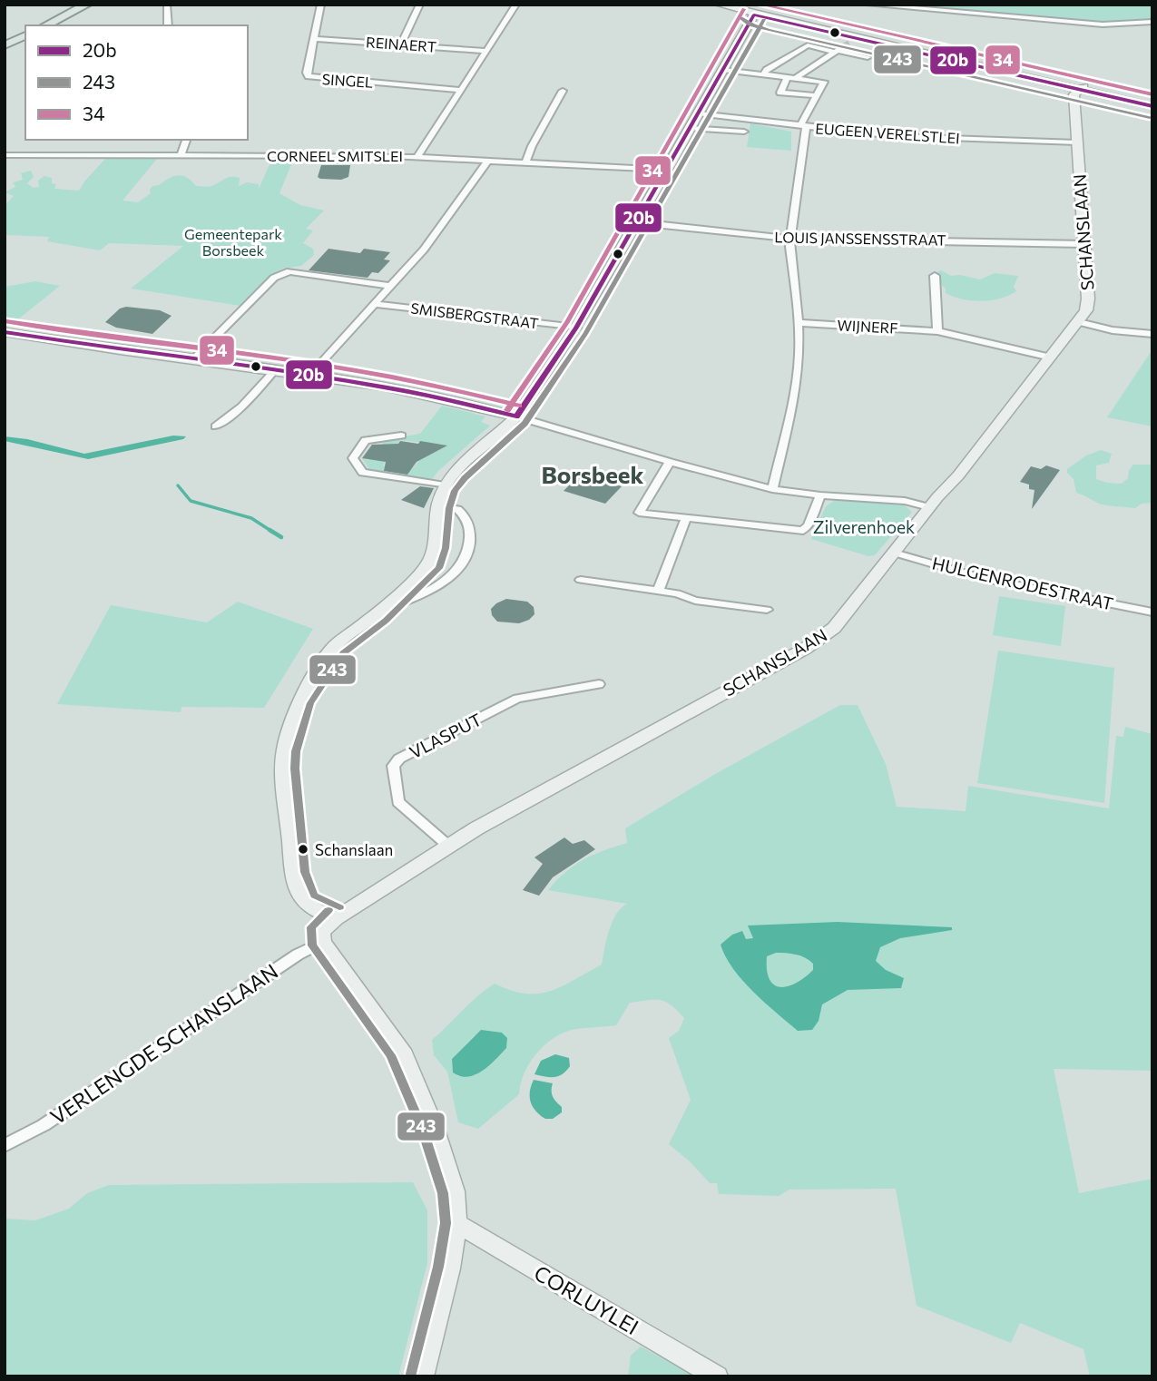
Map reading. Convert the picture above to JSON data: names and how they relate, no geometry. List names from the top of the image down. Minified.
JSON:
{"streets":{"street":["REINAERT","SINGEL","EUGEEN VERELSTLEI","CORNEEL SMITSLEI","SCHANSLAAN","LOUIS JANSSENSSTRAAT","SMISBERGSTRAAT","WIJNERF","HULGENRODESTRAAT","VLASPUT","VERLENGDE SCHANSLAAN","CORLUYLEI"]},"crossings":[["REINAERT","SINGEL"],["EUGEEN VERELSTLEI","SCHANSLAAN"],["SCHANSLAAN","LOUIS JANSSENSSTRAAT"],["SCHANSLAAN","WIJNERF"],["SCHANSLAAN","HULGENRODESTRAAT"],["SCHANSLAAN","VLASPUT"]],"districts":["Borsbeek"],"parks":["Gemeentepark Borsbeek","Zilverenhoek"],"places":["Schanslaan"],"lines":["transit line 34","transit line 20b","transit line 243"],"legend":["20b","243","34"]}
